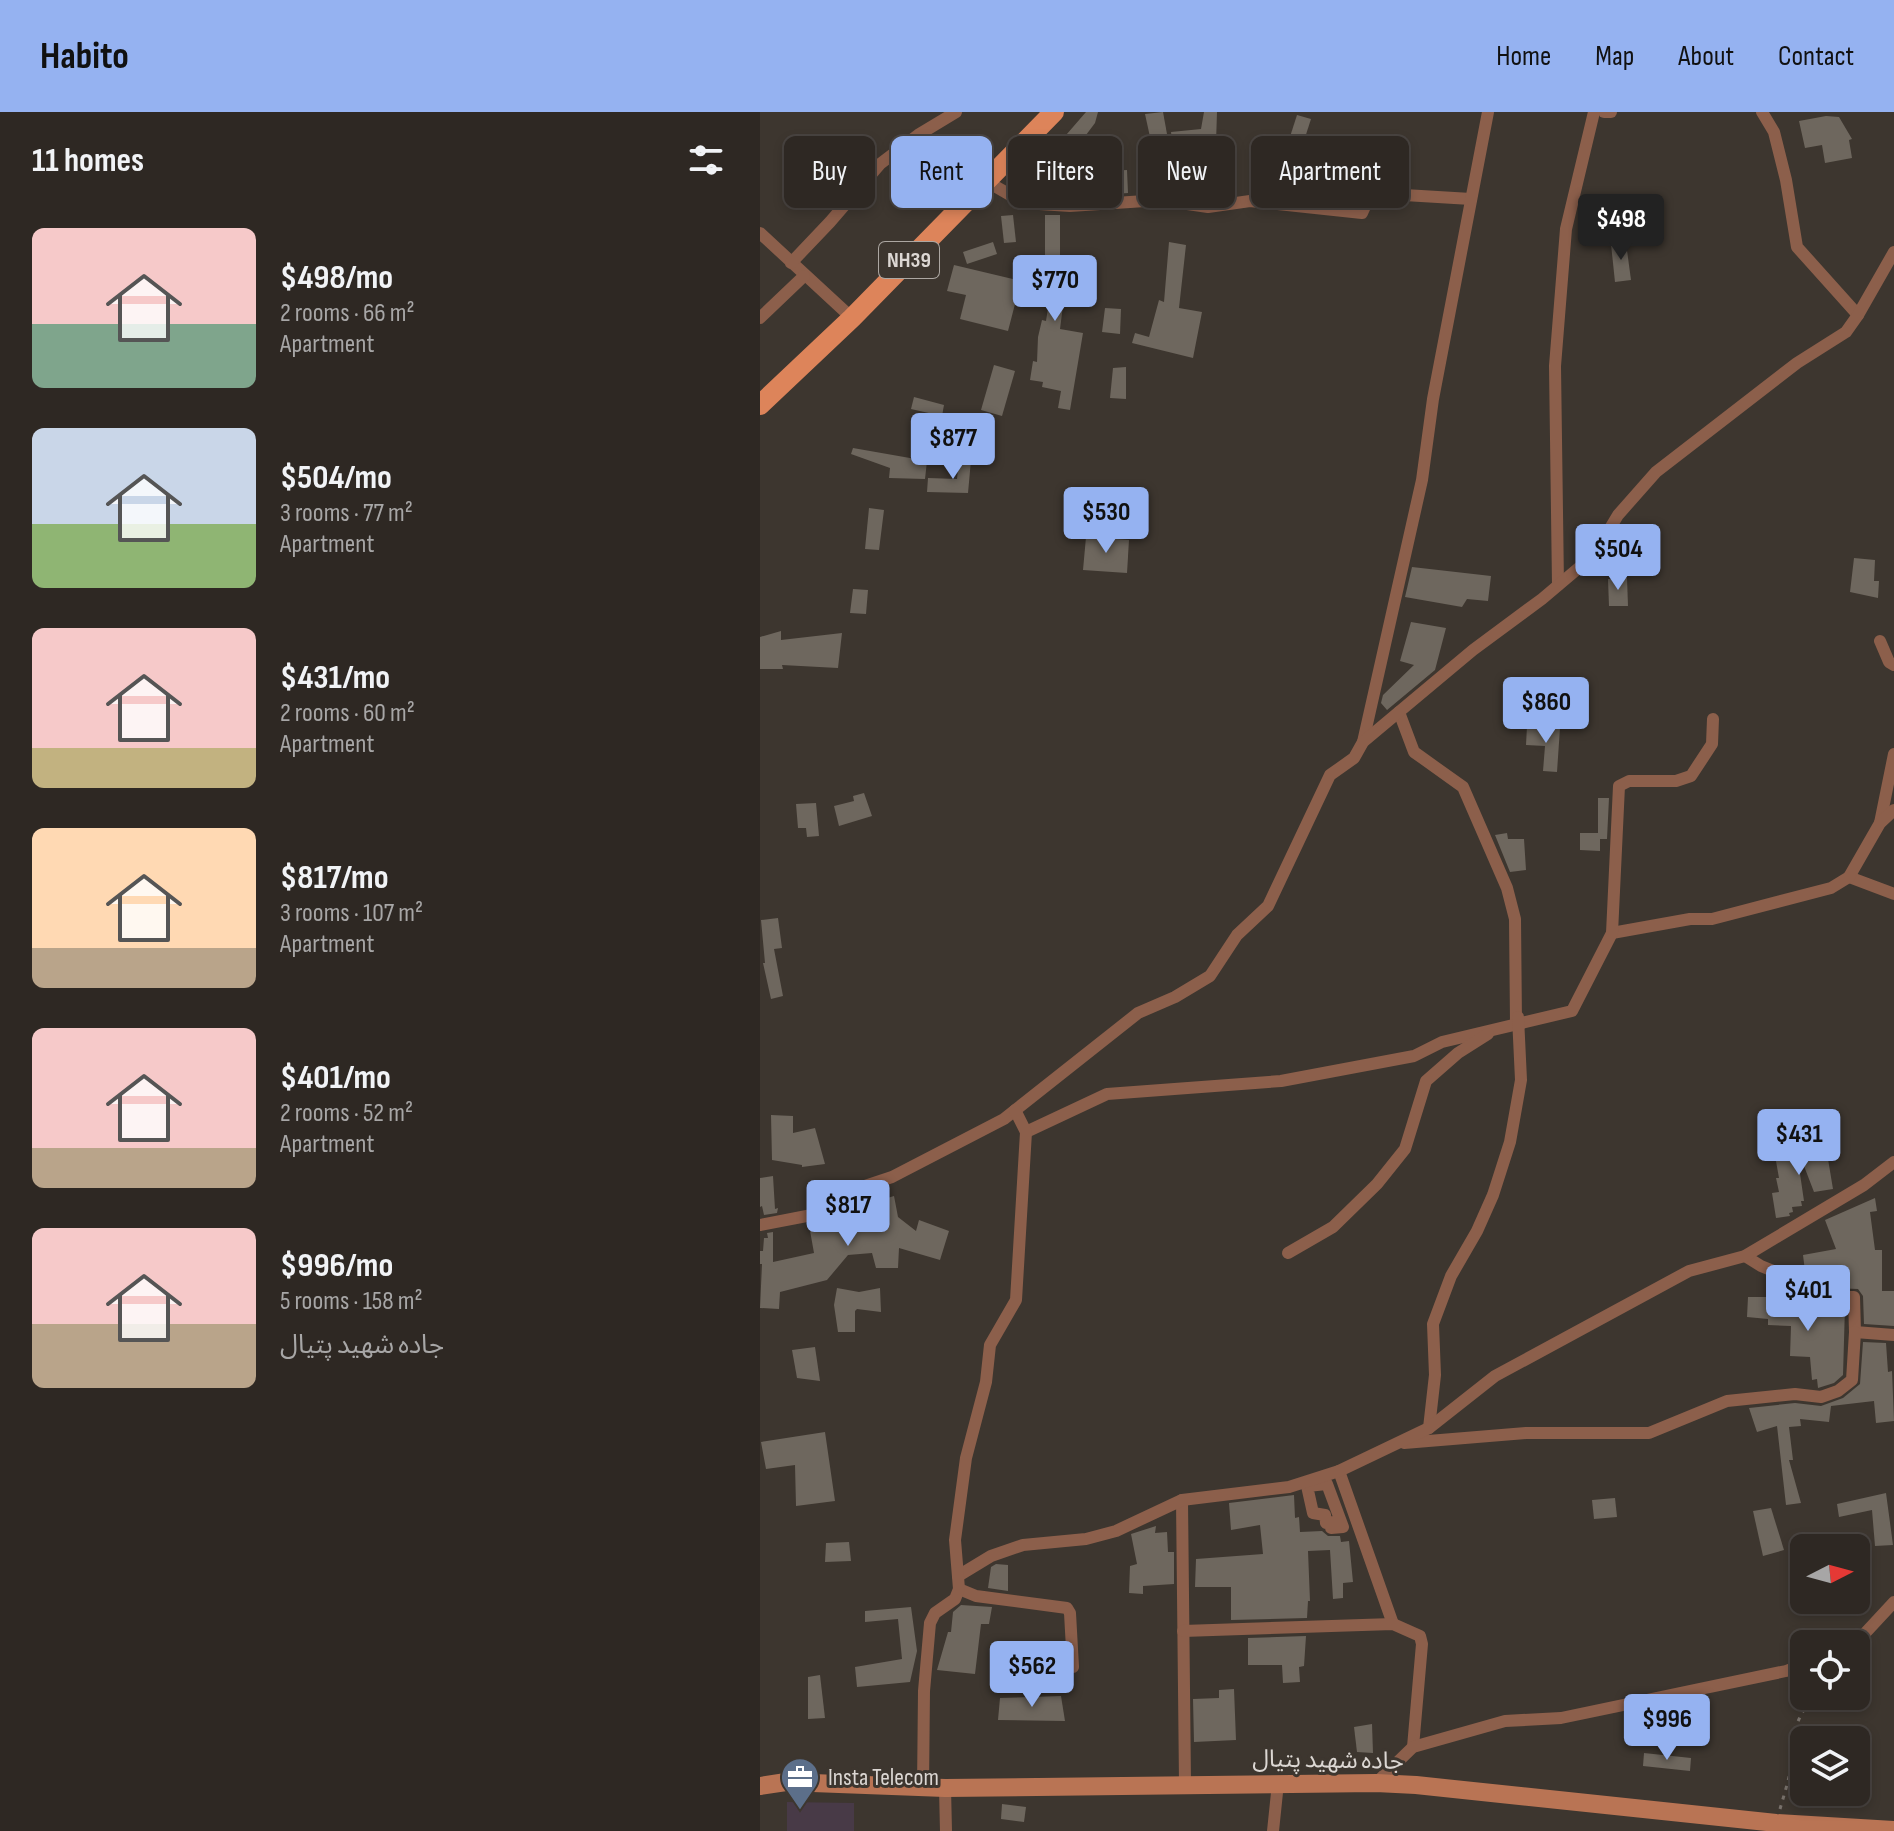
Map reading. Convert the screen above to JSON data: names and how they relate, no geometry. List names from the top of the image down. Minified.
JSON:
{"streets":{"main road":["NH39"],"street":["جاده شهید پتیال"]},"places":{"office":["Insta Telecom"]},"north":"right","page":{"header":"Habito","nav":["Home","Map","About","Contact"],"heading":"11 homes","chip":["Buy","Rent","Filters","New","Apartment"],"price":["$498","$770","$877","$530","$504","$860","$431","$817","$401","$562","$996"],"list":[{"name":"$498/mo","note":"2 rooms · 66 m² · Apartment"},{"name":"$504/mo","note":"3 rooms · 77 m² · Apartment"},{"name":"$431/mo","note":"2 rooms · 60 m² · Apartment"},{"name":"$817/mo","note":"3 rooms · 107 m² · Apartment"},{"name":"$401/mo","note":"2 rooms · 52 m² · Apartment"},{"name":"$996/mo","note":"5 rooms · 158 m² · جاده شهید پتیال"}]}}
